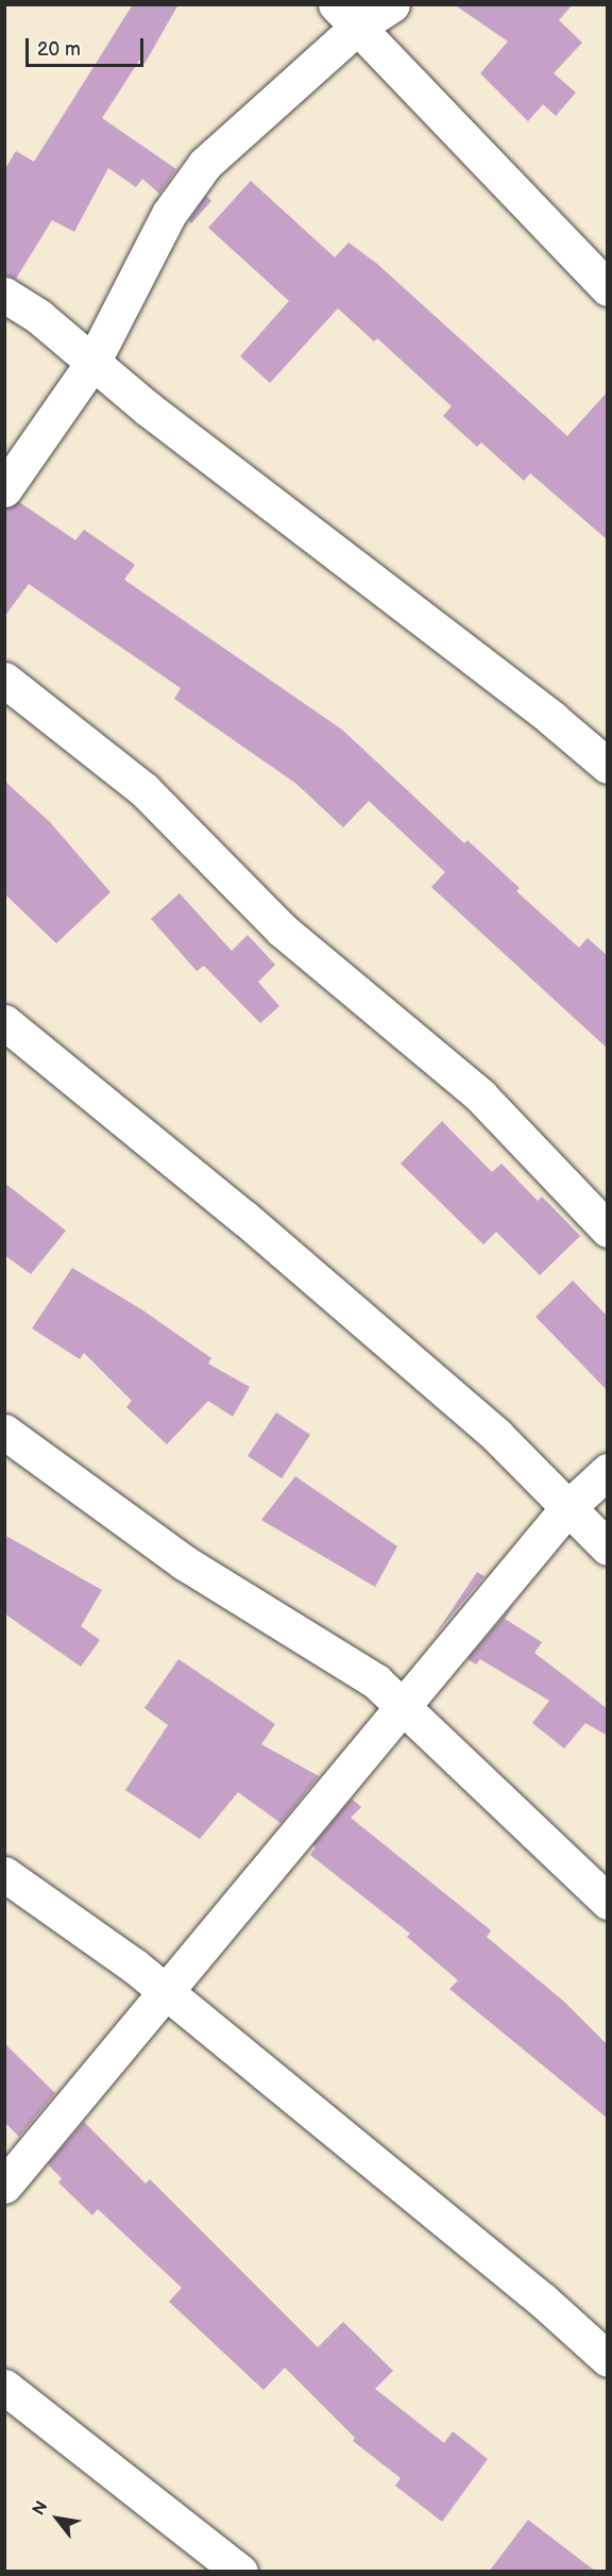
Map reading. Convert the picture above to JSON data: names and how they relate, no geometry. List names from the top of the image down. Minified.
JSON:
{"scale_bar":"20 m","north":"top left"}
